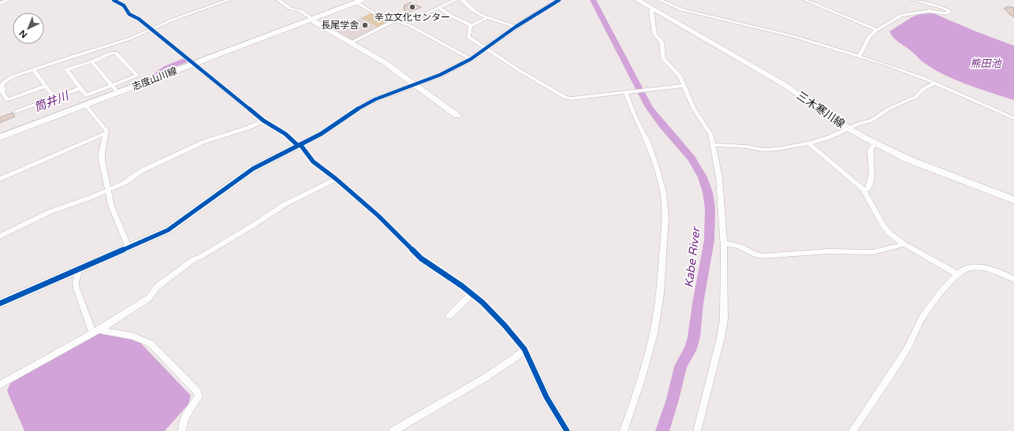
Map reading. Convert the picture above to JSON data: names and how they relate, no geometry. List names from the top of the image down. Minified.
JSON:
{"streets":{"main road":["志度山川線"],"street":["三木寒川線"]},"water":["熊田池","筒井川","Kabe River"],"places":["辛立文化センター","長尾学舎"],"north":"bottom left"}
